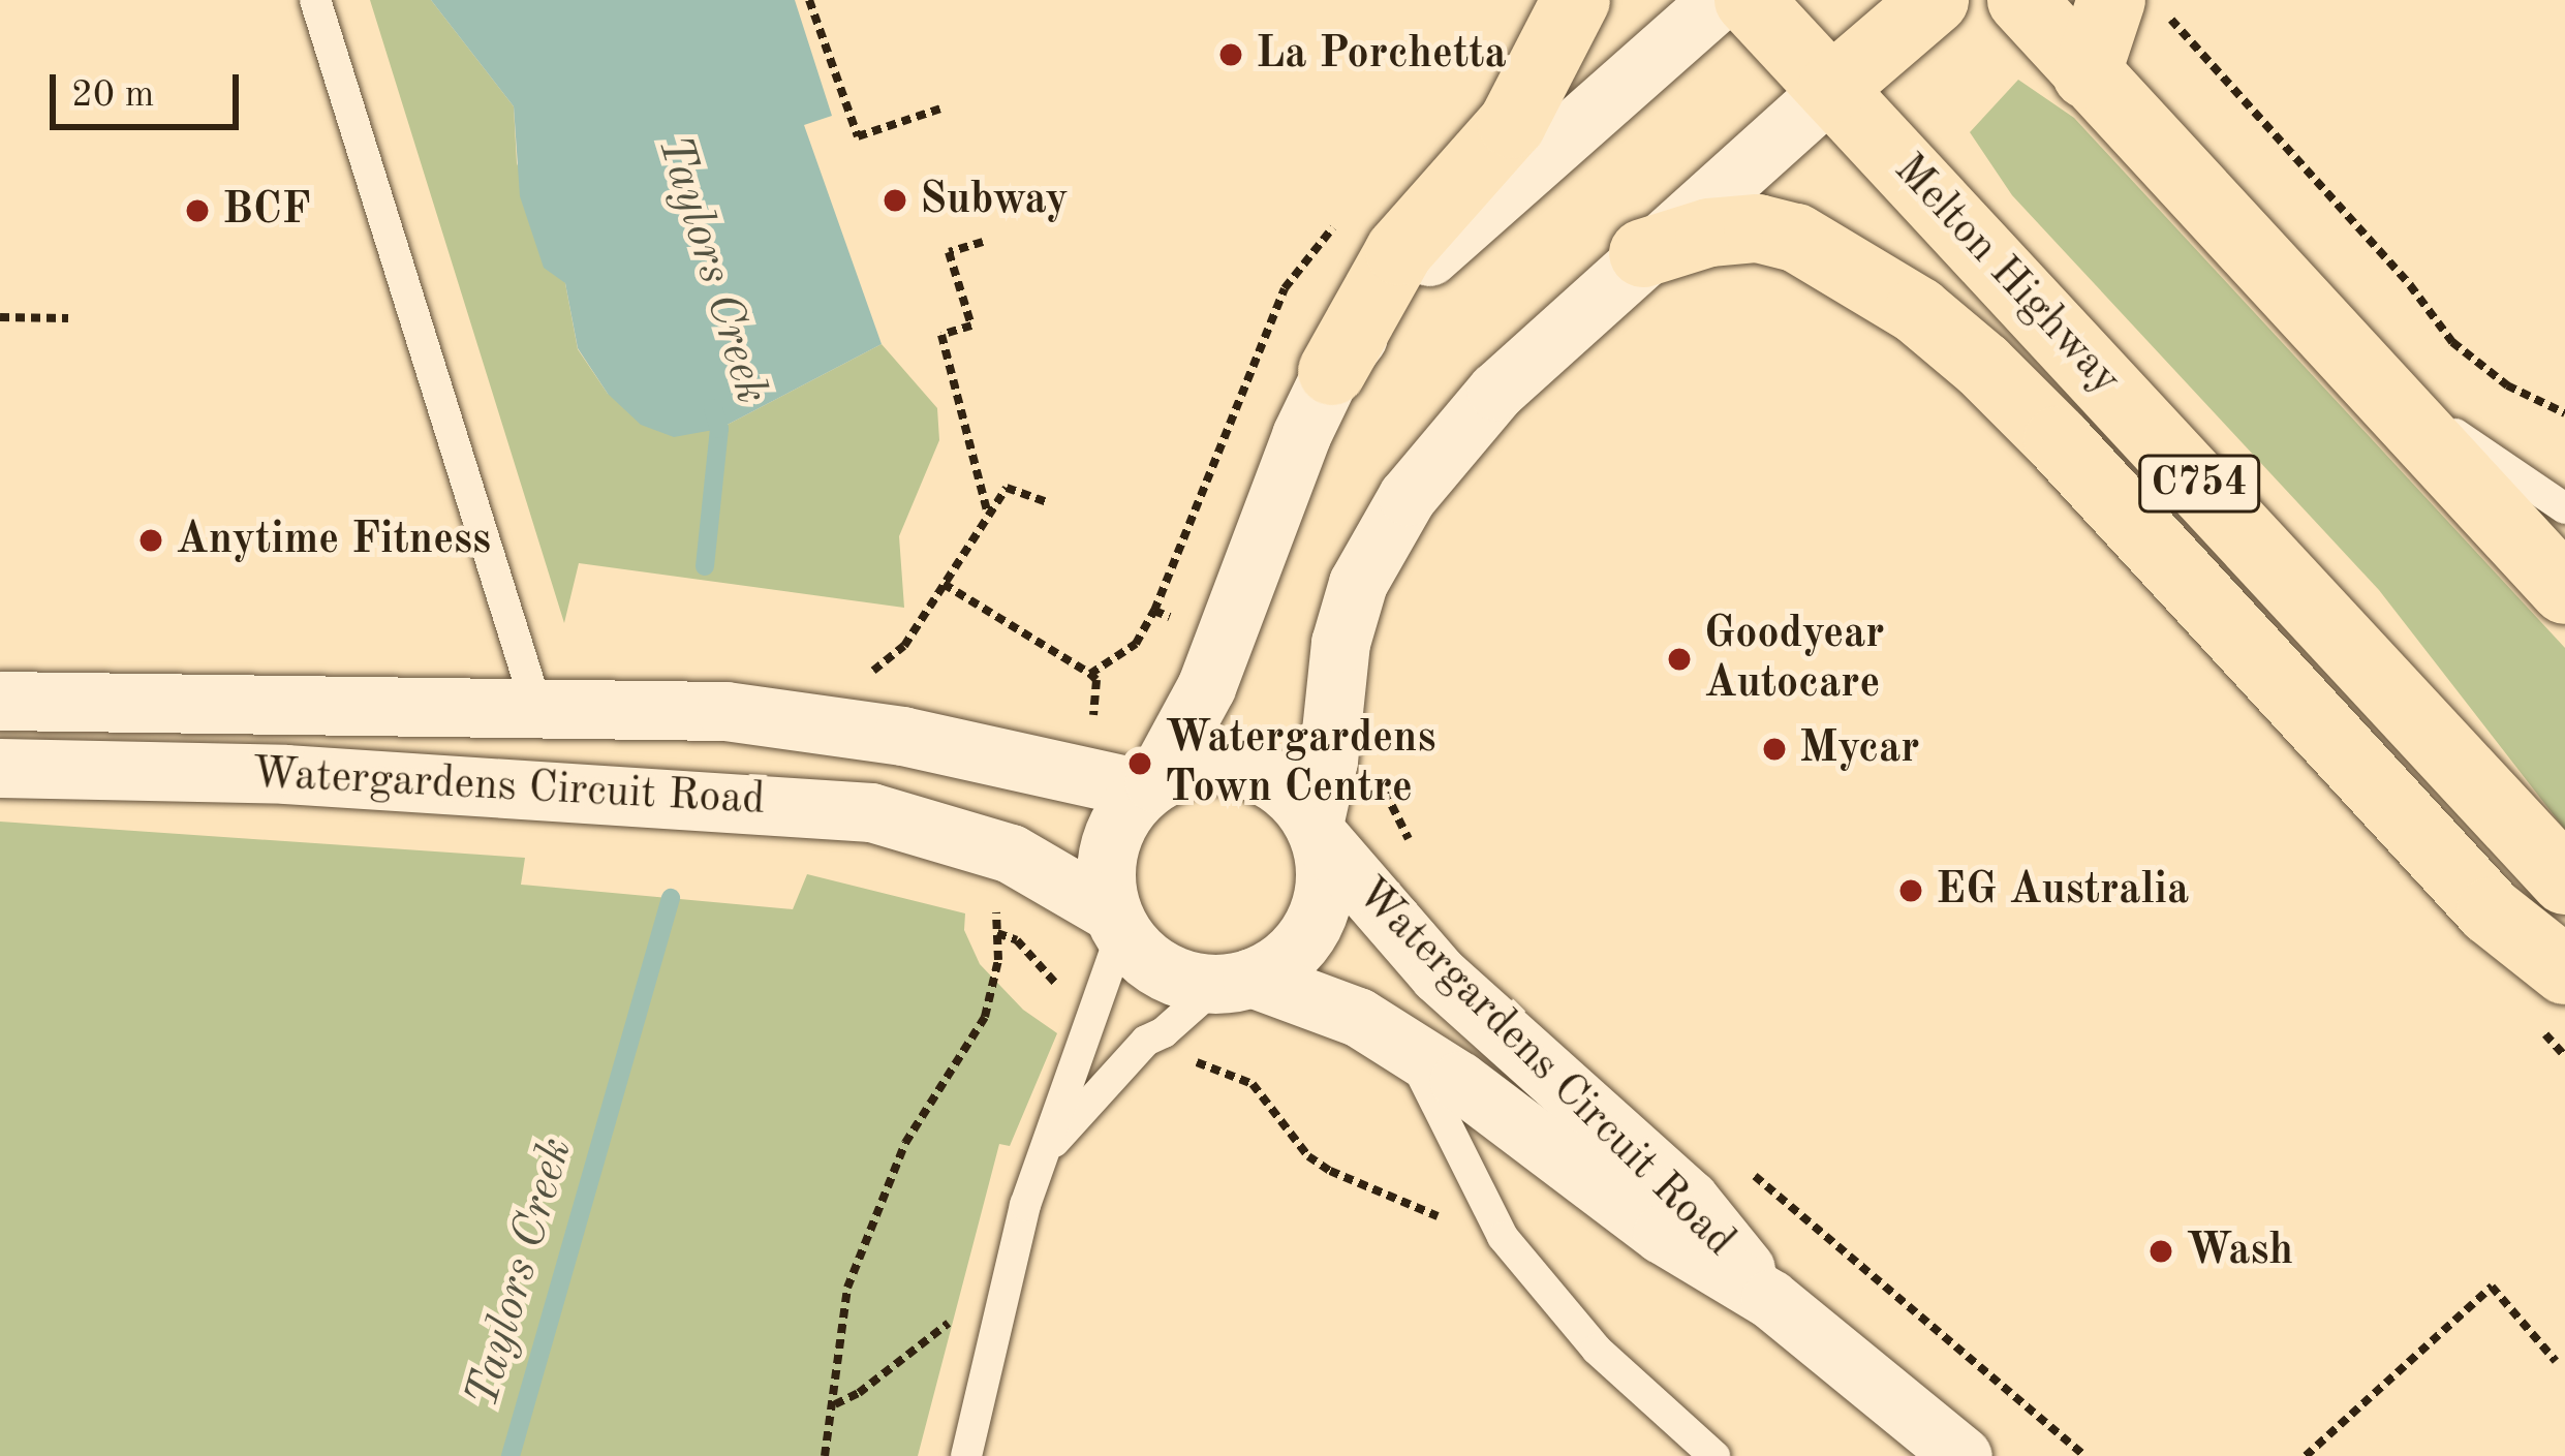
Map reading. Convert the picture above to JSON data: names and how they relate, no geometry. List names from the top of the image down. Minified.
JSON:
{"streets":{"highway":["Melton Highway","C754"],"street":["Watergardens Circuit Road"]},"water":["Taylors Creek"],"places":["La Porchetta","Subway","BCF","Anytime Fitness","Goodyear Autocare","Mycar","Watergardens Town Centre","EG Australia","Wash"],"scale_bar":"20 m"}
